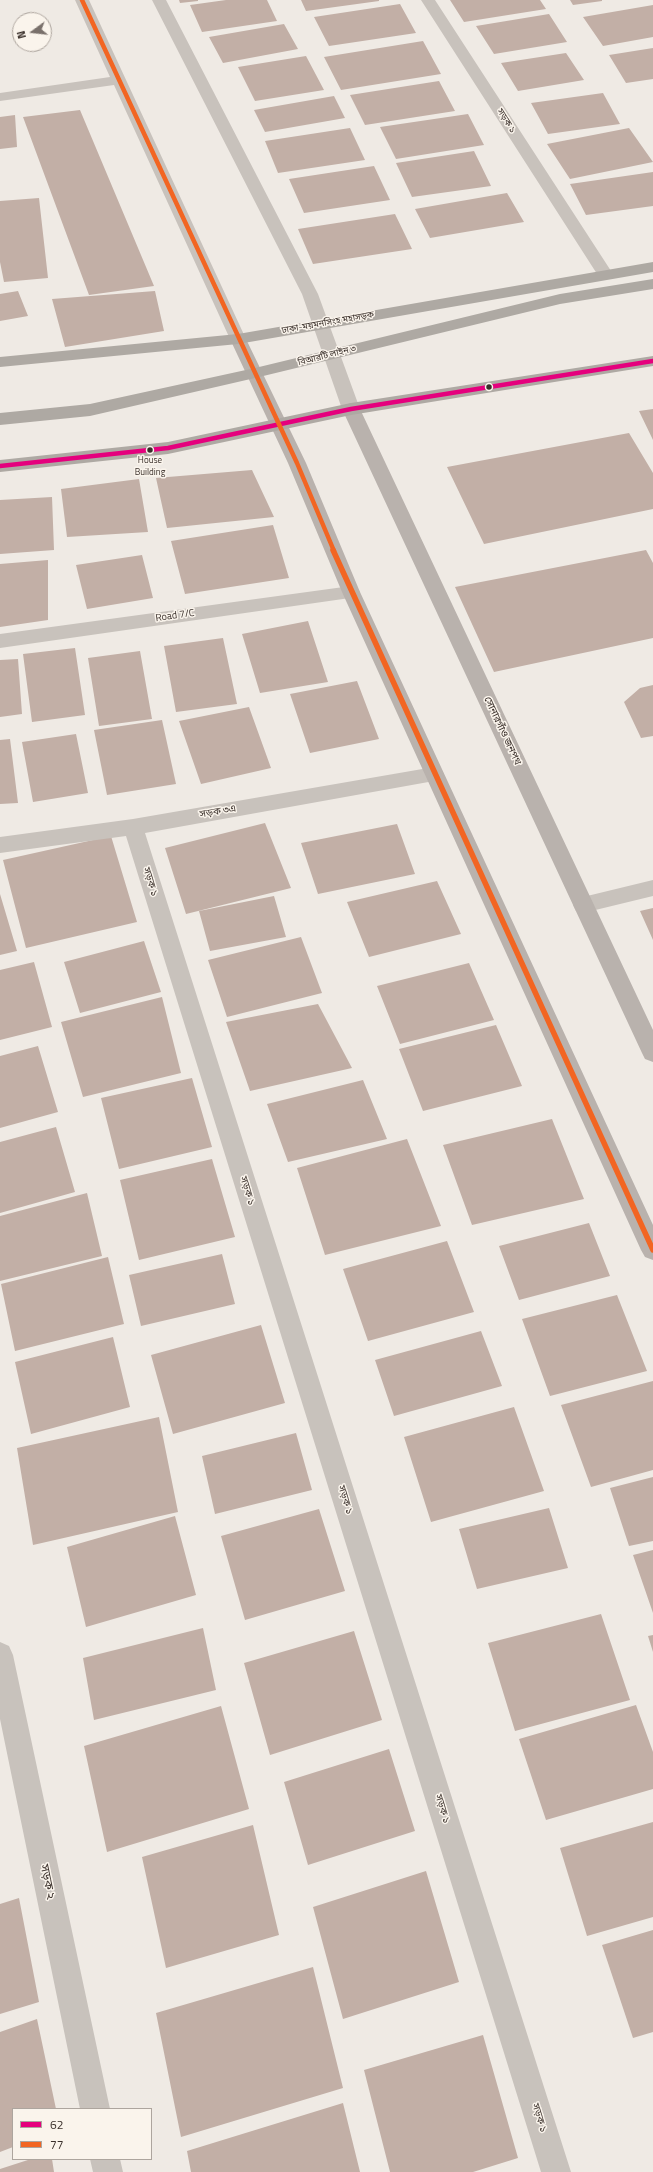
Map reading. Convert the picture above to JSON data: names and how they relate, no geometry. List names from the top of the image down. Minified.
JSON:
{"streets":{"highway":["ঢাকা-ময়মনসিংহ মহাসড়ক","বিআরটি লাইন ৩"],"main road":["সোনারগাঁও জনপথ"],"street":["সড়ক ১","Road 7/C","সড়ক ৩এ","সড়ক ২"]},"crossings":[["সড়ক ১","ঢাকা-ময়মনসিংহ মহাসড়ক"],["সড়ক ১","সড়ক ৩এ"]],"places":["House Building"],"lines":["transit line 77","transit line 62"],"legend":["62","77"],"north":"left"}
